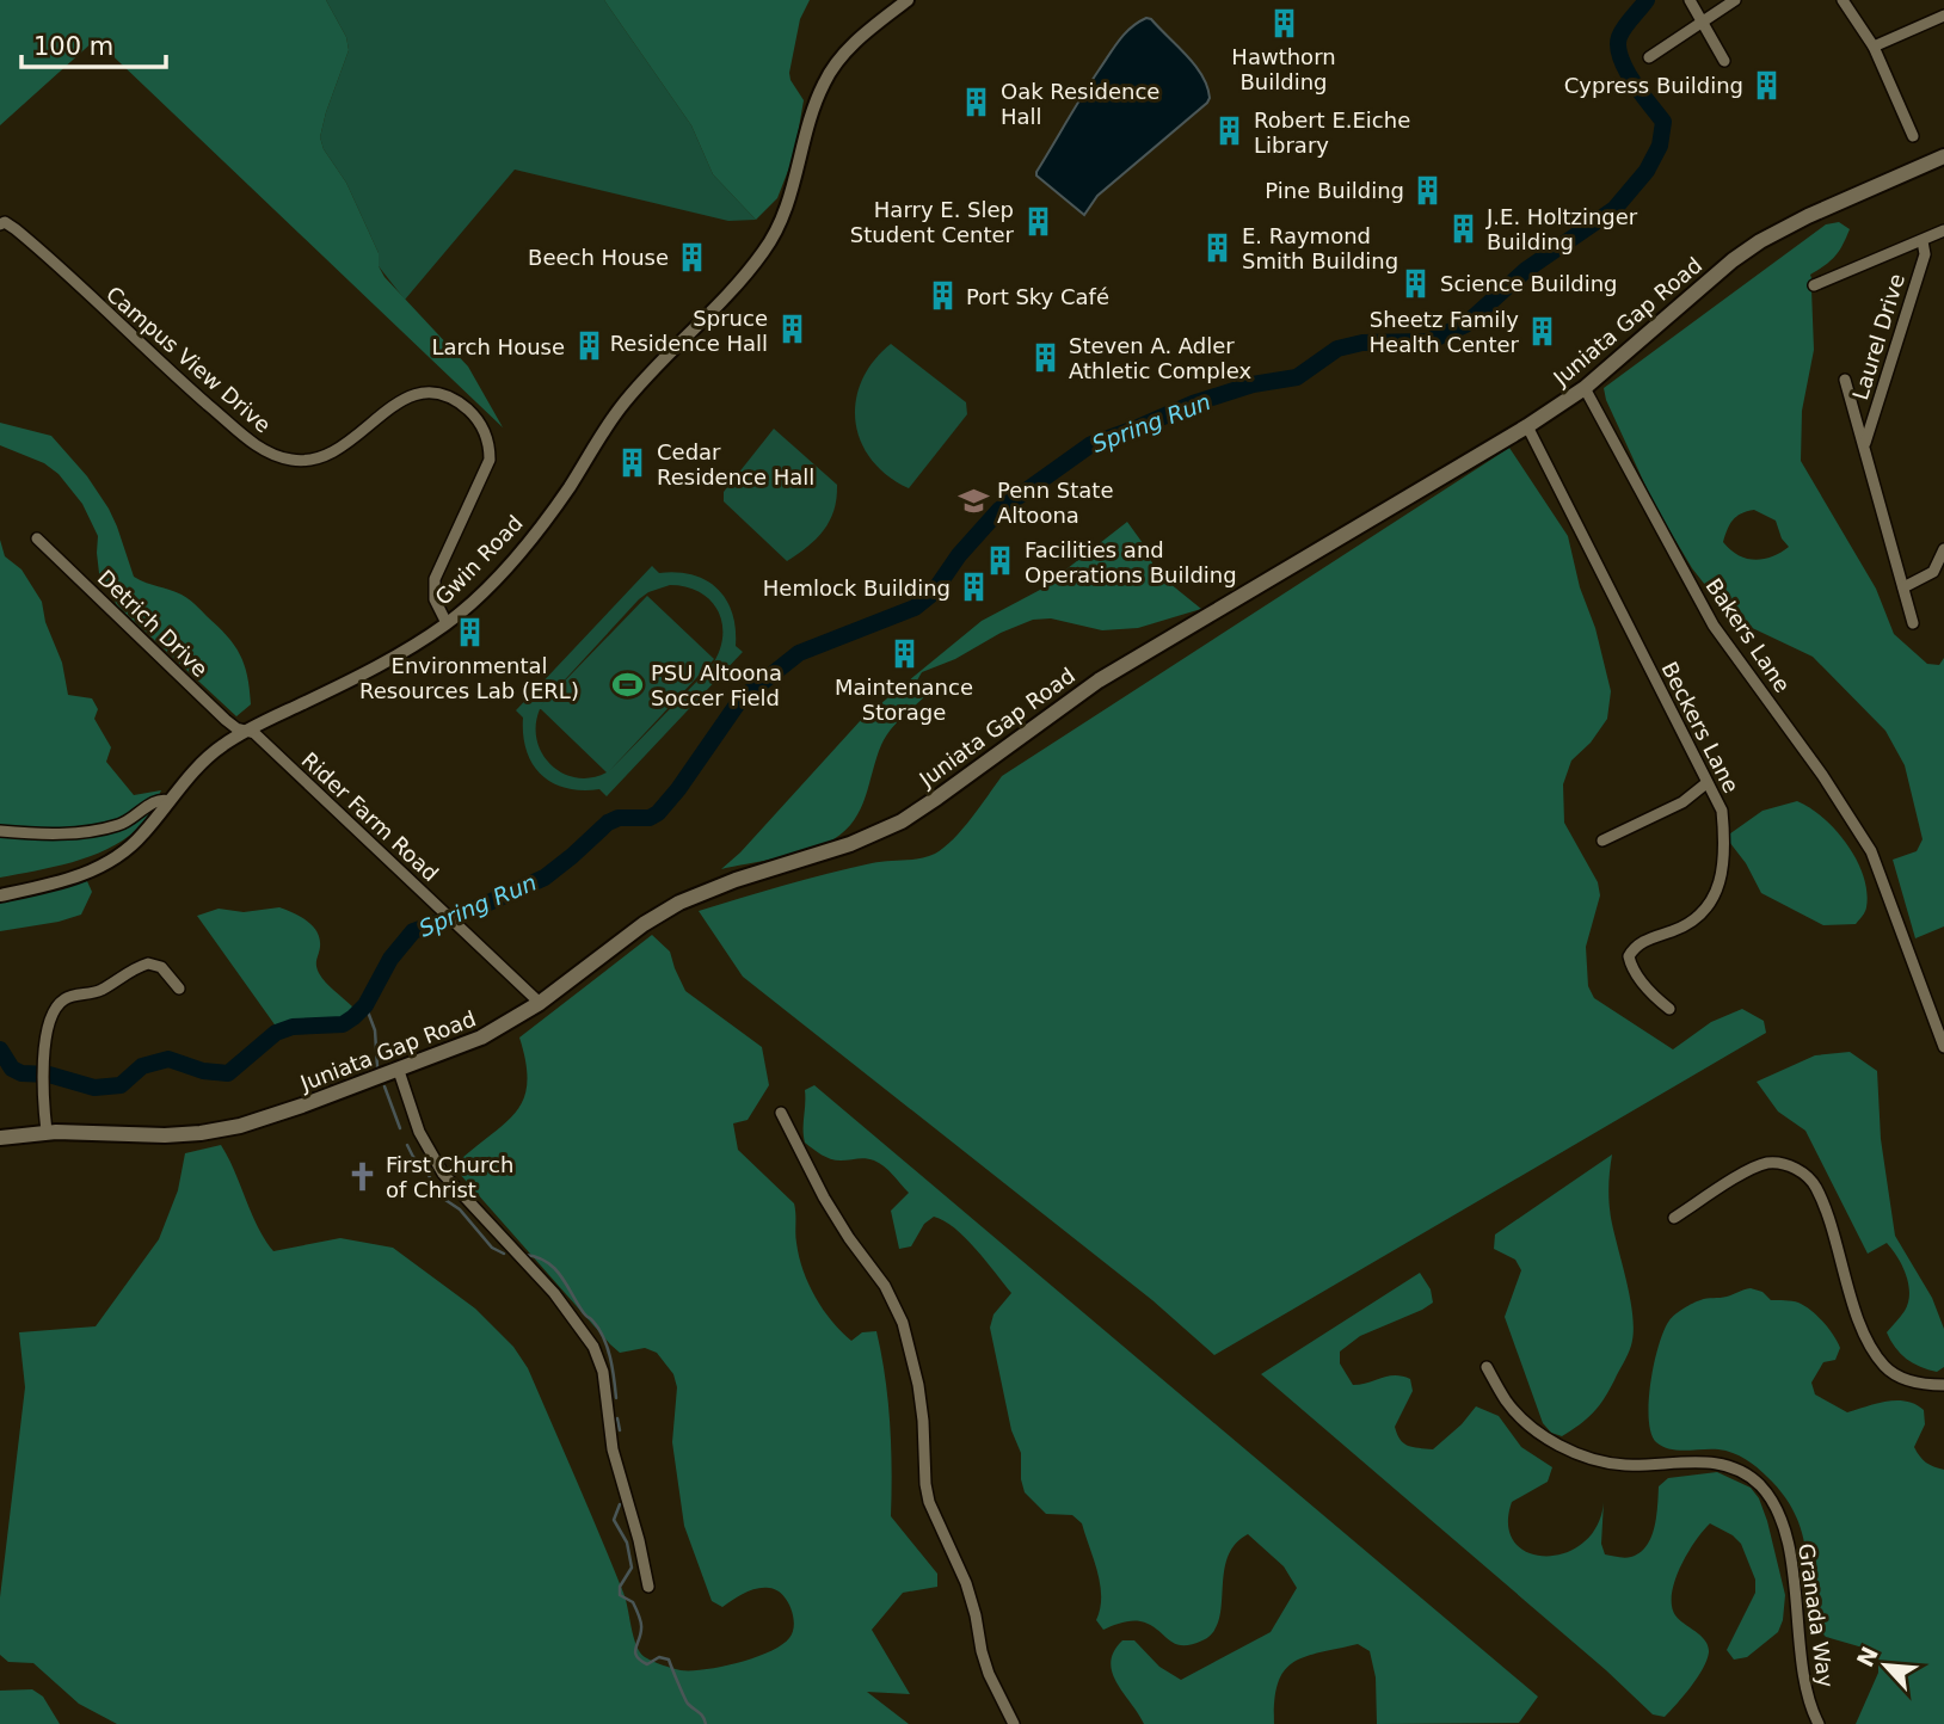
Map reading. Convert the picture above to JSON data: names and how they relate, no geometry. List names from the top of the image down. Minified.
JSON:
{"streets":{"main road":["Juniata Gap Road"],"street":["Laurel Drive","Campus View Drive","Gwin Road","Detrich Drive","Bakers Lane","Beckers Lane","Rider Farm Road","Granada Way"]},"crossings":[["Juniata Gap Road","Bakers Lane"],["Juniata Gap Road","Beckers Lane"],["Juniata Gap Road","Rider Farm Road"],["Campus View Drive","Gwin Road"],["Gwin Road","Detrich Drive"],["Gwin Road","Rider Farm Road"],["Detrich Drive","Rider Farm Road"]],"water":["Spring Run"],"places":{"building":["Hawthorn Building","Cypress Building","Oak Residence Hall","Robert E.Eiche Library","Pine Building","Harry E. Slep Student Center","J.E. Holtzinger Building","E. Raymond Smith Building","Beech House","Science Building","Port Sky Café","Spruce Residence Hall","Sheetz Family Health Center","Larch House","Steven A. Adler Athletic Complex","Cedar Residence Hall","Facilities and Operations Building","Hemlock Building","Environmental Resources Lab (ERL)","Maintenance Storage"],"school or university":["Penn State Altoona"],"sports":["PSU Altoona Soccer Field"],"church":["First Church of Christ"]},"scale_bar":"100 m","north":"top left"}
